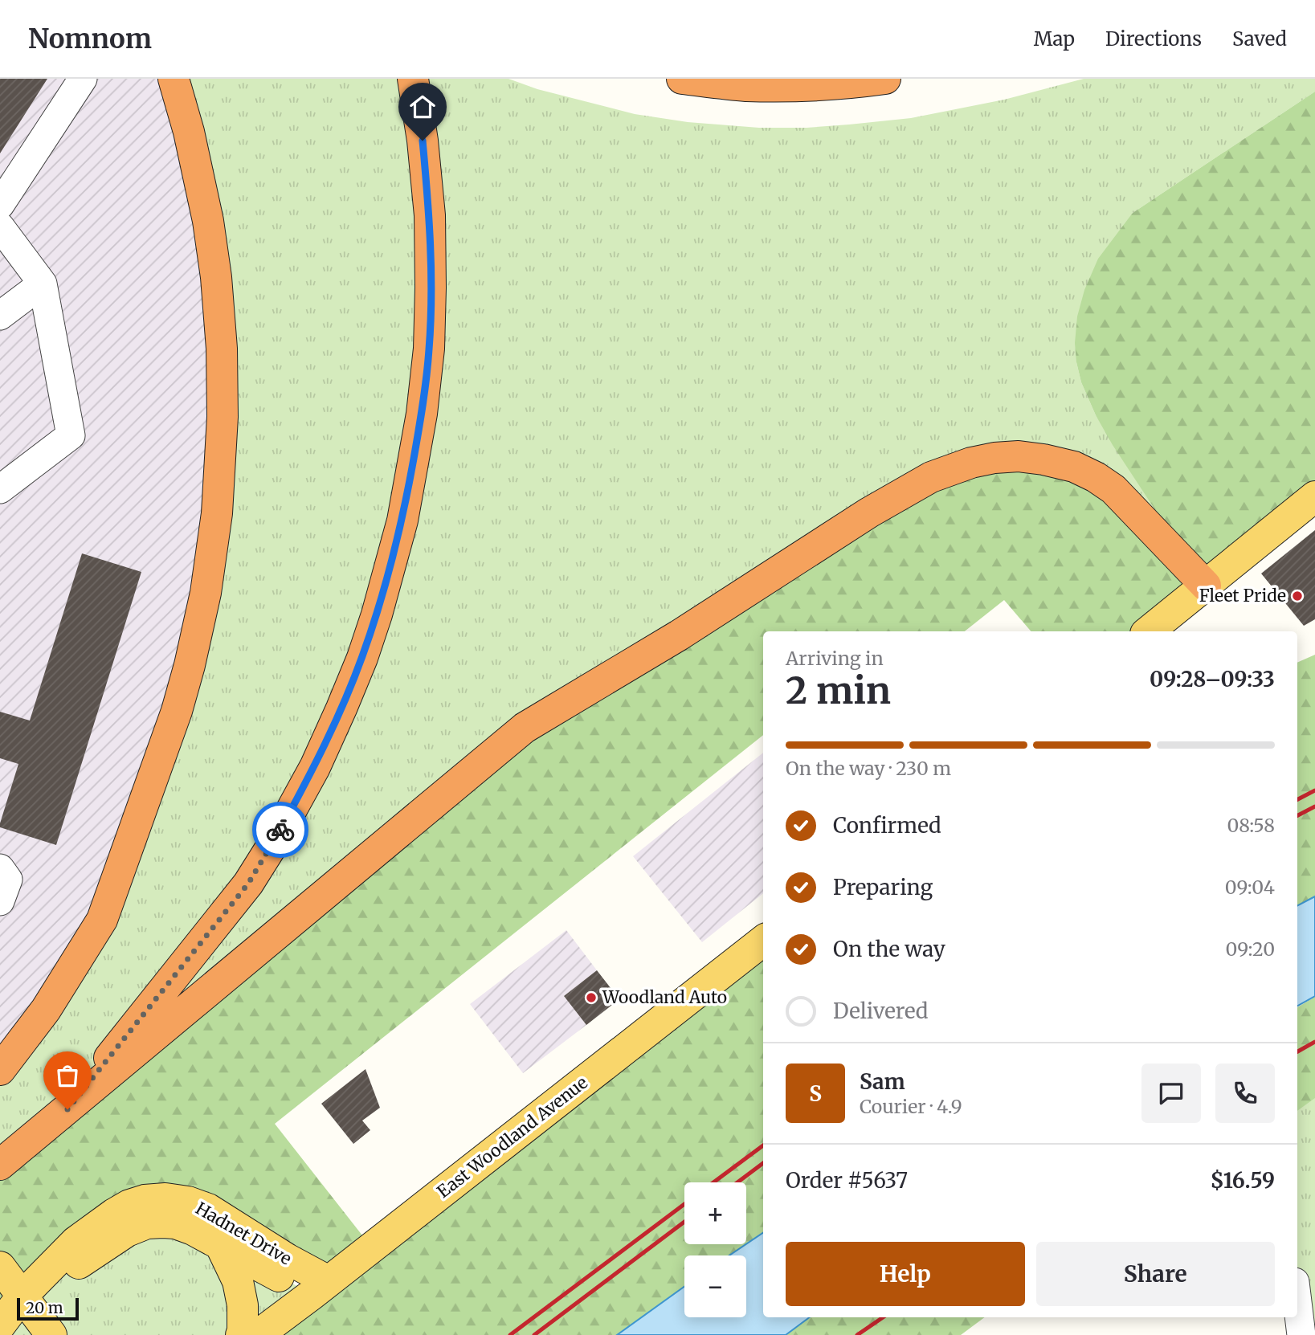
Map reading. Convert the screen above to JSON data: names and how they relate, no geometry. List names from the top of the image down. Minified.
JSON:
{"streets":{"main road":["East Woodland Avenue","Hadnet Drive"]},"crossings":[["East Woodland Avenue","Hadnet Drive"]],"places":["Fleet Pride","Woodland Auto"],"scale_bar":"20 m","page":{"header":"Nomnom","nav":["Map","Directions","Saved"],"heading":["2 min","Arriving in","09:28–09:33"],"panel":["Sam","Courier · 4.9","Order #5637","$16.59"],"bar":"On the way · 230 m","list":[["Confirmed","08:58"],["Preparing","09:04"],["On the way","09:20"],"Delivered"],"round":"S","map_buttons":["+","−"],"buttons":["Help","Share"],"scale":"20 m"}}
